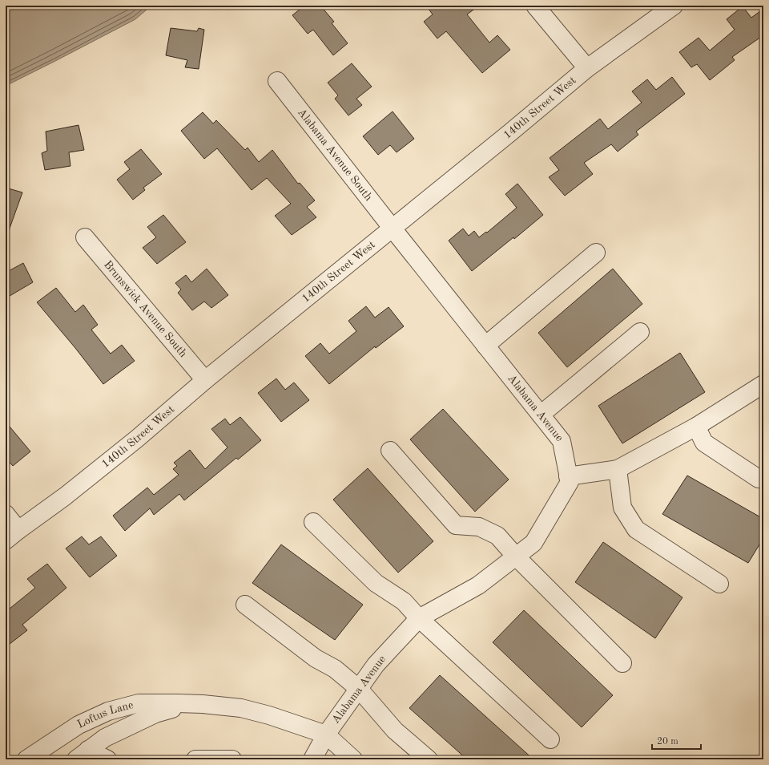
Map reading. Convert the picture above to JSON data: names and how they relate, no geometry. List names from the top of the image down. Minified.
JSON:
{"streets":{"street":["140th Street West","Alabama Avenue South","Brunswick Avenue South","Alabama Avenue","Loftus Lane"]},"crossings":[["140th Street West","Alabama Avenue South"],["140th Street West","Brunswick Avenue South"],["140th Street West","Alabama Avenue"],["Alabama Avenue South","Alabama Avenue"],["Alabama Avenue","Loftus Lane"]],"scale_bar":"20 m"}
